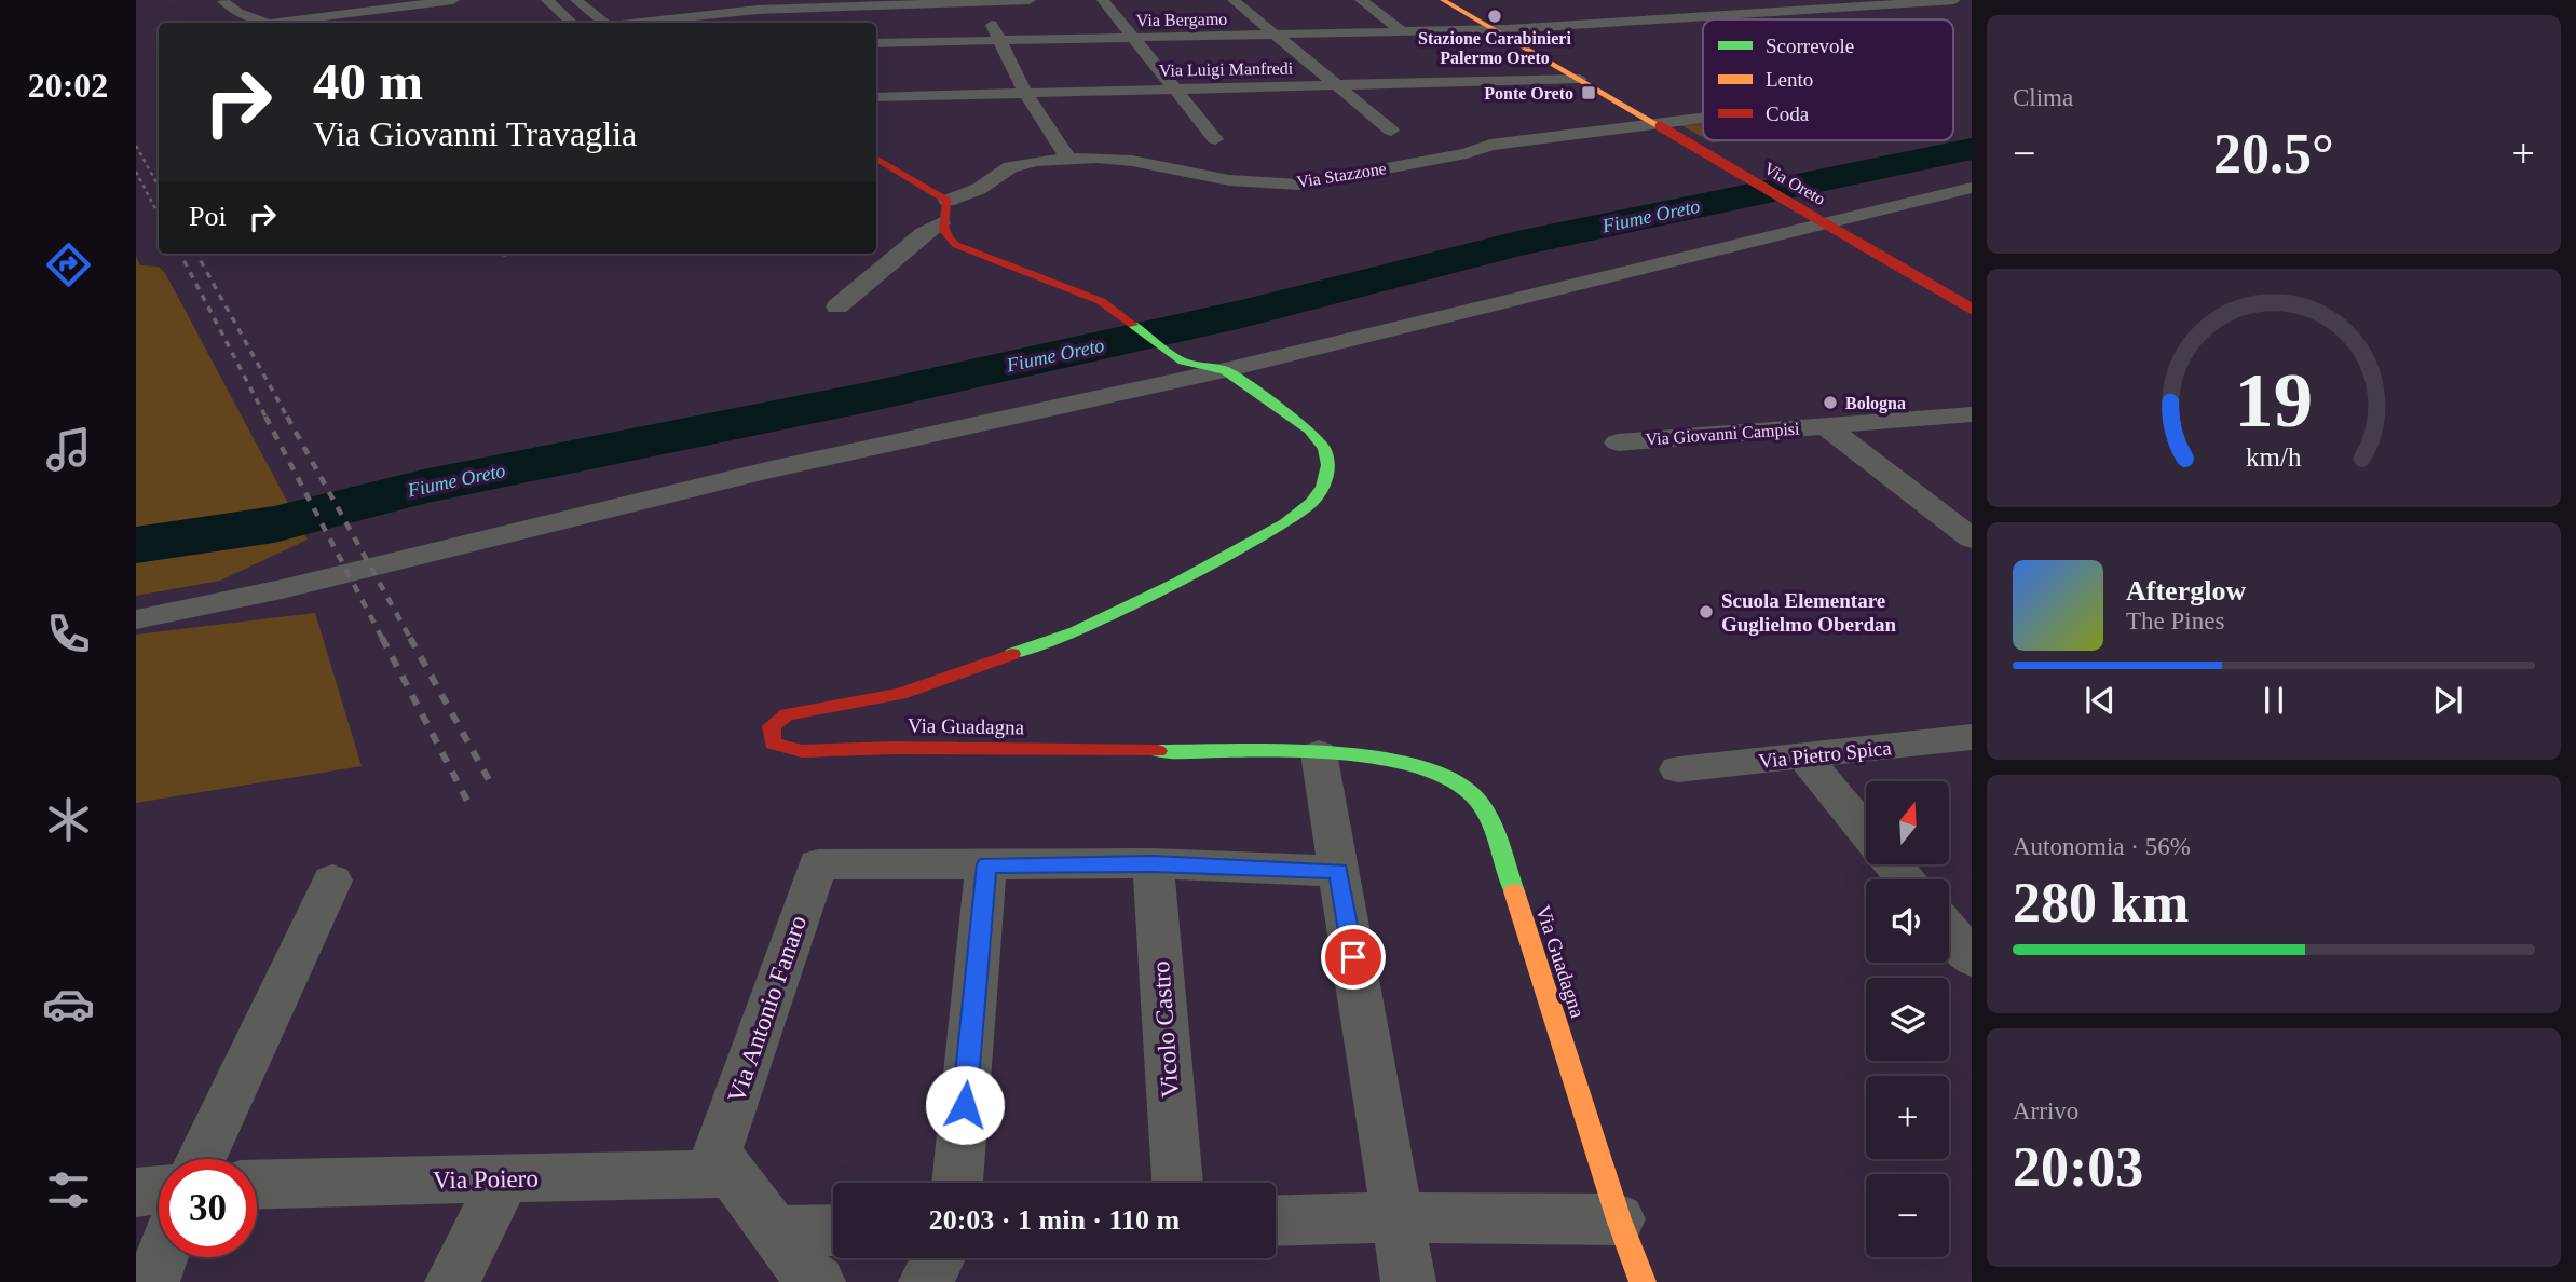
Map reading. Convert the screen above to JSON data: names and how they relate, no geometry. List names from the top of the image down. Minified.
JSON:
{"streets":{"street":["Via Bergamo","Via Luigi Manfredi","Via Stazzone","Via Oreto","Via Giovanni Campisi","Via Guadagna","Via Pietro Spica","Via Antonio Fanaro","Vicolo Castro","Via Poiero"]},"crossings":[["Via Bergamo","Via Oreto"],["Via Luigi Manfredi","Via Oreto"],["Via Stazzone","Via Oreto"],["Via Antonio Fanaro","Via Poiero"]],"water":["Fiume Oreto"],"places":{"other":["Stazione Carabinieri Palermo Oreto","Bologna","Scuola Elementare Guglielmo Oberdan"],"transit":["Ponte Oreto"]},"legend":["Scorrevole","Lento","Coda"],"north":"top","page":{"tabs":"20:02","tile":["Clima",["Autonomia · 56%","280 km"],["Arrivo","20:03"]],"turn":["40 m","Via Giovanni Travaglia"],"heat":["−","20.5°","+"],"then":"Poi","song":["Afterglow","The Pines"],"map_buttons":["+","−"],"limit":"30","trip":"20:03 · 1 min · 110 m","gauge":["19","km/h"]}}
